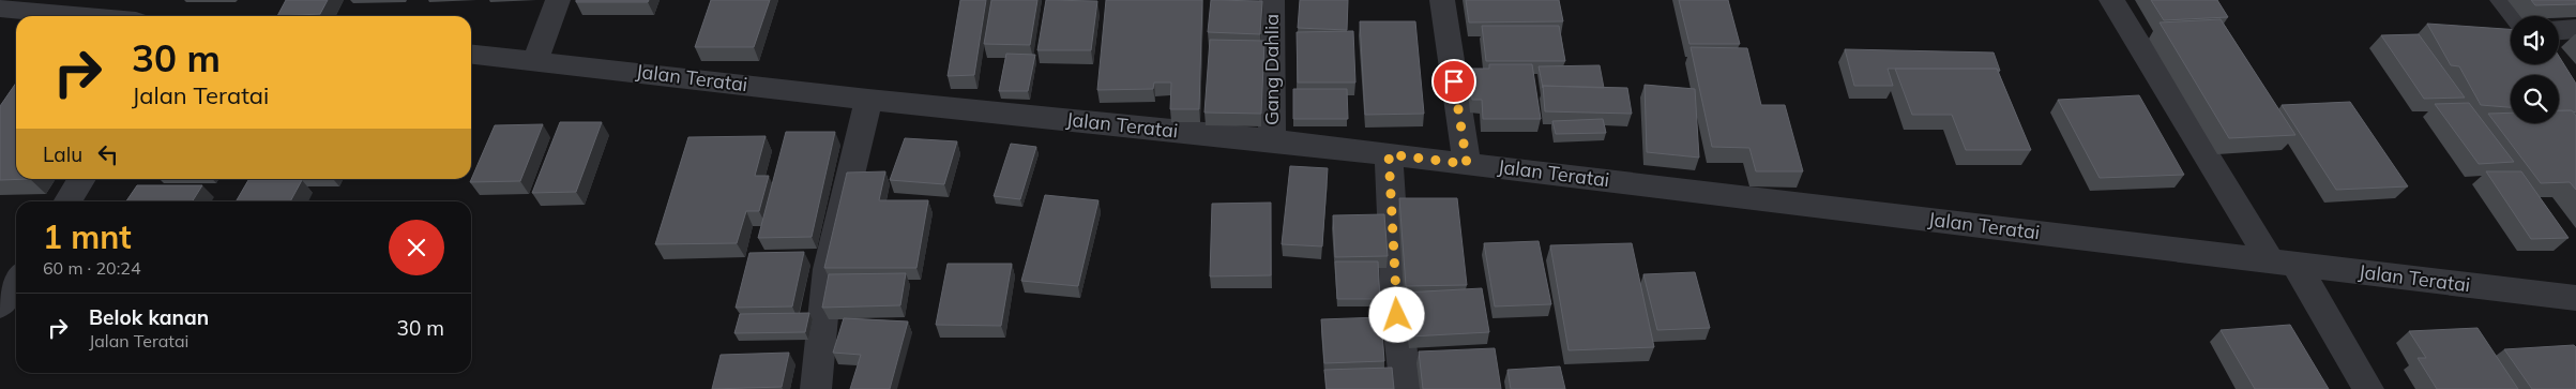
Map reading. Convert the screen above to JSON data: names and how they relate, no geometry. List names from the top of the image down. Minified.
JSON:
{"streets":{"street":["Gang Dahlia","Jalan Teratai"]},"crossings":[["Gang Dahlia","Jalan Teratai"]],"page":{"turn":["30 m","Jalan Teratai"],"then":"Lalu","heading":["1 mnt","60 m · 20:24"],"list":[{"name":"Belok kanan","note":"Jalan Teratai","value":"30 m"}]}}
